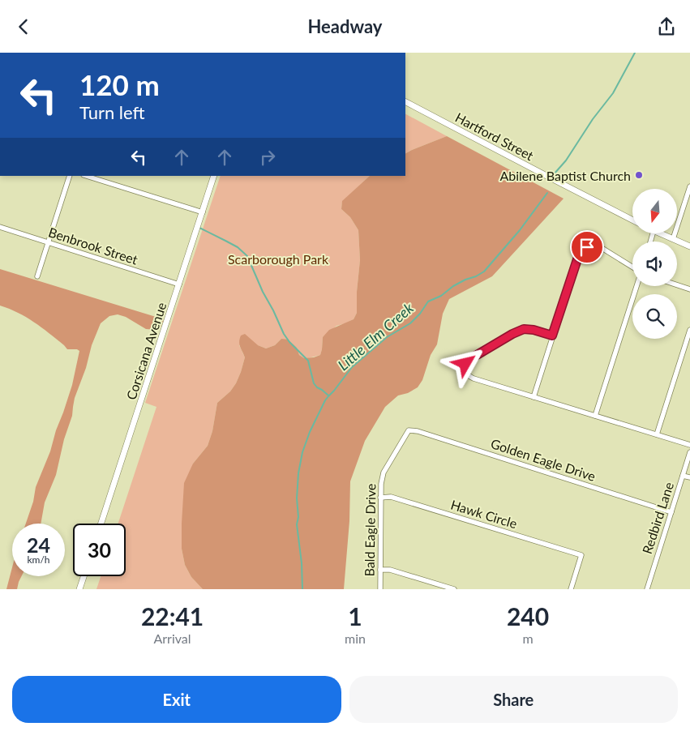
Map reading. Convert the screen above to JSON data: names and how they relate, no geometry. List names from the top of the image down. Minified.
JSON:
{"streets":{"street":["Hartford Street","Benbrook Street","Corsicana Avenue","Golden Eagle Drive","Hawk Circle","Redbird Lane","Bald Eagle Drive"]},"crossings":[["Benbrook Street","Corsicana Avenue"],["Golden Eagle Drive","Redbird Lane"],["Golden Eagle Drive","Bald Eagle Drive"],["Hawk Circle","Bald Eagle Drive"]],"water":["Little Elm Creek"],"parks":["Scarborough Park"],"places":["Abilene Baptist Church"],"north":"bottom","page":{"header":"Headway","turn":["120 m","Turn left"],"speed":"24 km/h","limit":"30","eta":["22:41","Arrival","1","min","240","m"],"buttons":["Exit","Share"]}}
